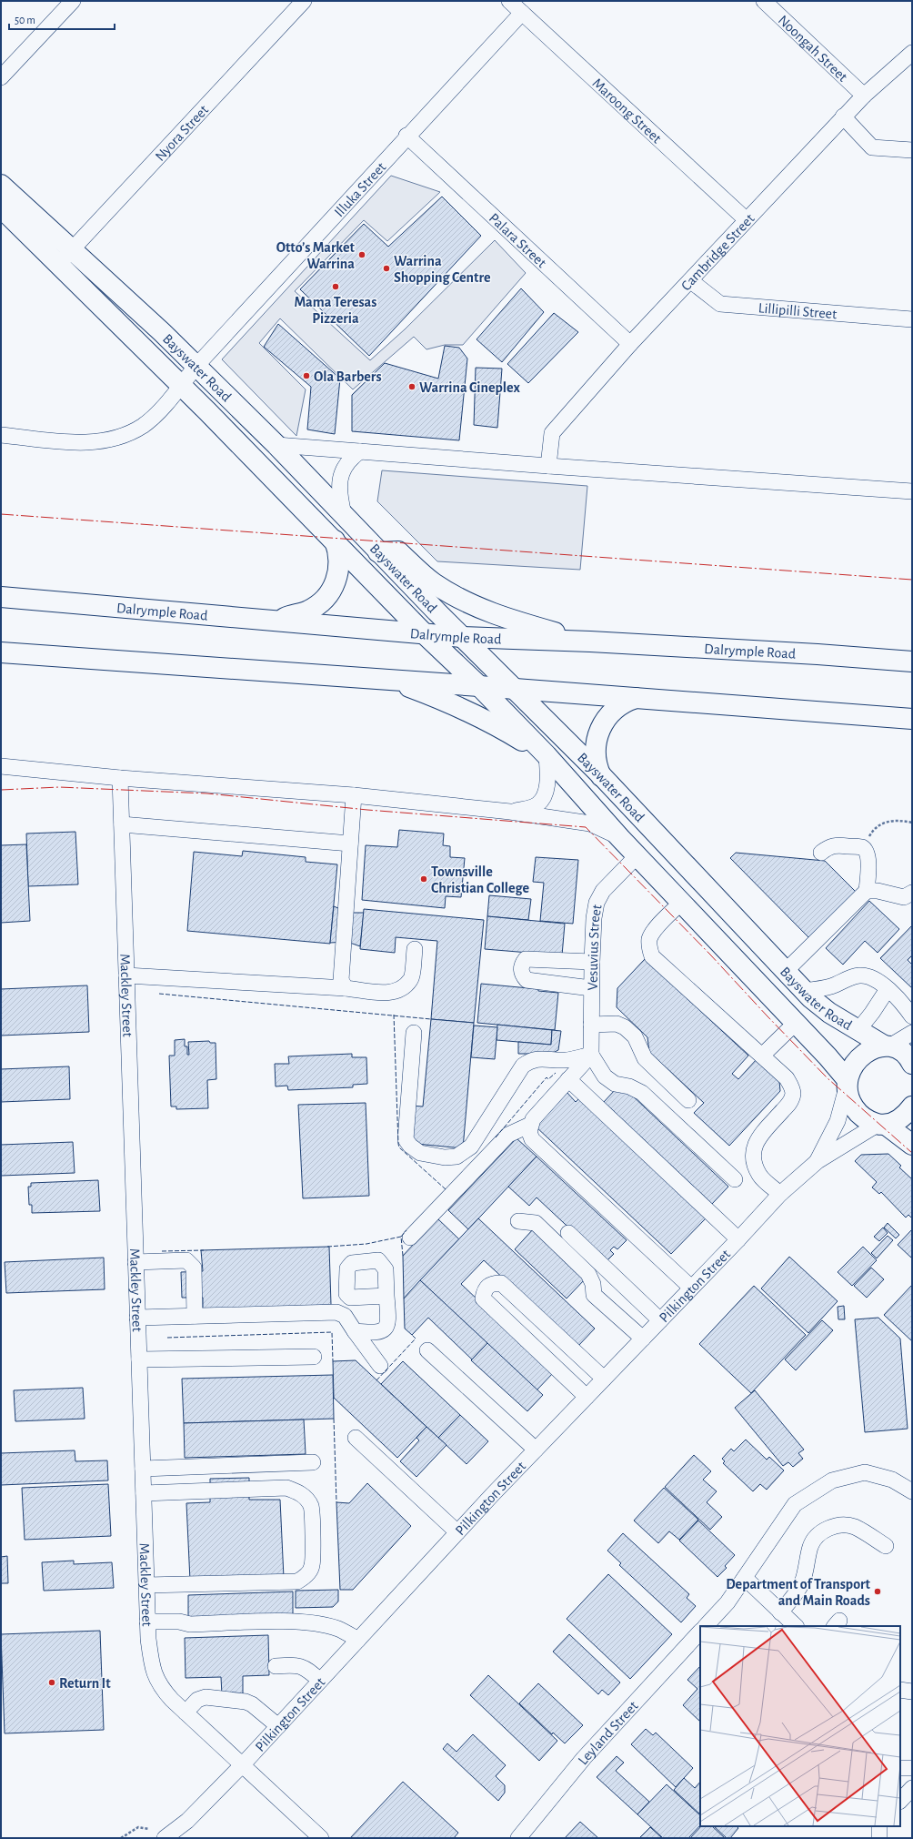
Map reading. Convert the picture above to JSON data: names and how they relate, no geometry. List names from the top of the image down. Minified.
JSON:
{"streets":{"main road":["Bayswater Road","Dalrymple Road"],"street":["Noongah Street","Maroong Street","Nyora Street","Illuka Street","Palara Street","Cambridge Street","Lillipilli Street","Vesuvius Street","Mackley Street","Pilkington Street","Leyland Street"]},"crossings":[["Noongah Street","Cambridge Street"],["Maroong Street","Illuka Street"],["Maroong Street","Cambridge Street"],["Nyora Street","Bayswater Road"],["Illuka Street","Palara Street"],["Illuka Street","Bayswater Road"],["Palara Street","Cambridge Street"],["Cambridge Street","Lillipilli Street"],["Bayswater Road","Dalrymple Road"],["Bayswater Road","Vesuvius Street"],["Bayswater Road","Pilkington Street"],["Mackley Street","Pilkington Street"]],"places":["Otto’s Market Warrina","Warrina Shopping Centre","Mama Teresas Pizzeria","Ola Barbers","Warrina Cineplex","Townsville Christian College","Department of Transport and Main Roads","Return It"],"scale_bar":"50 m"}
